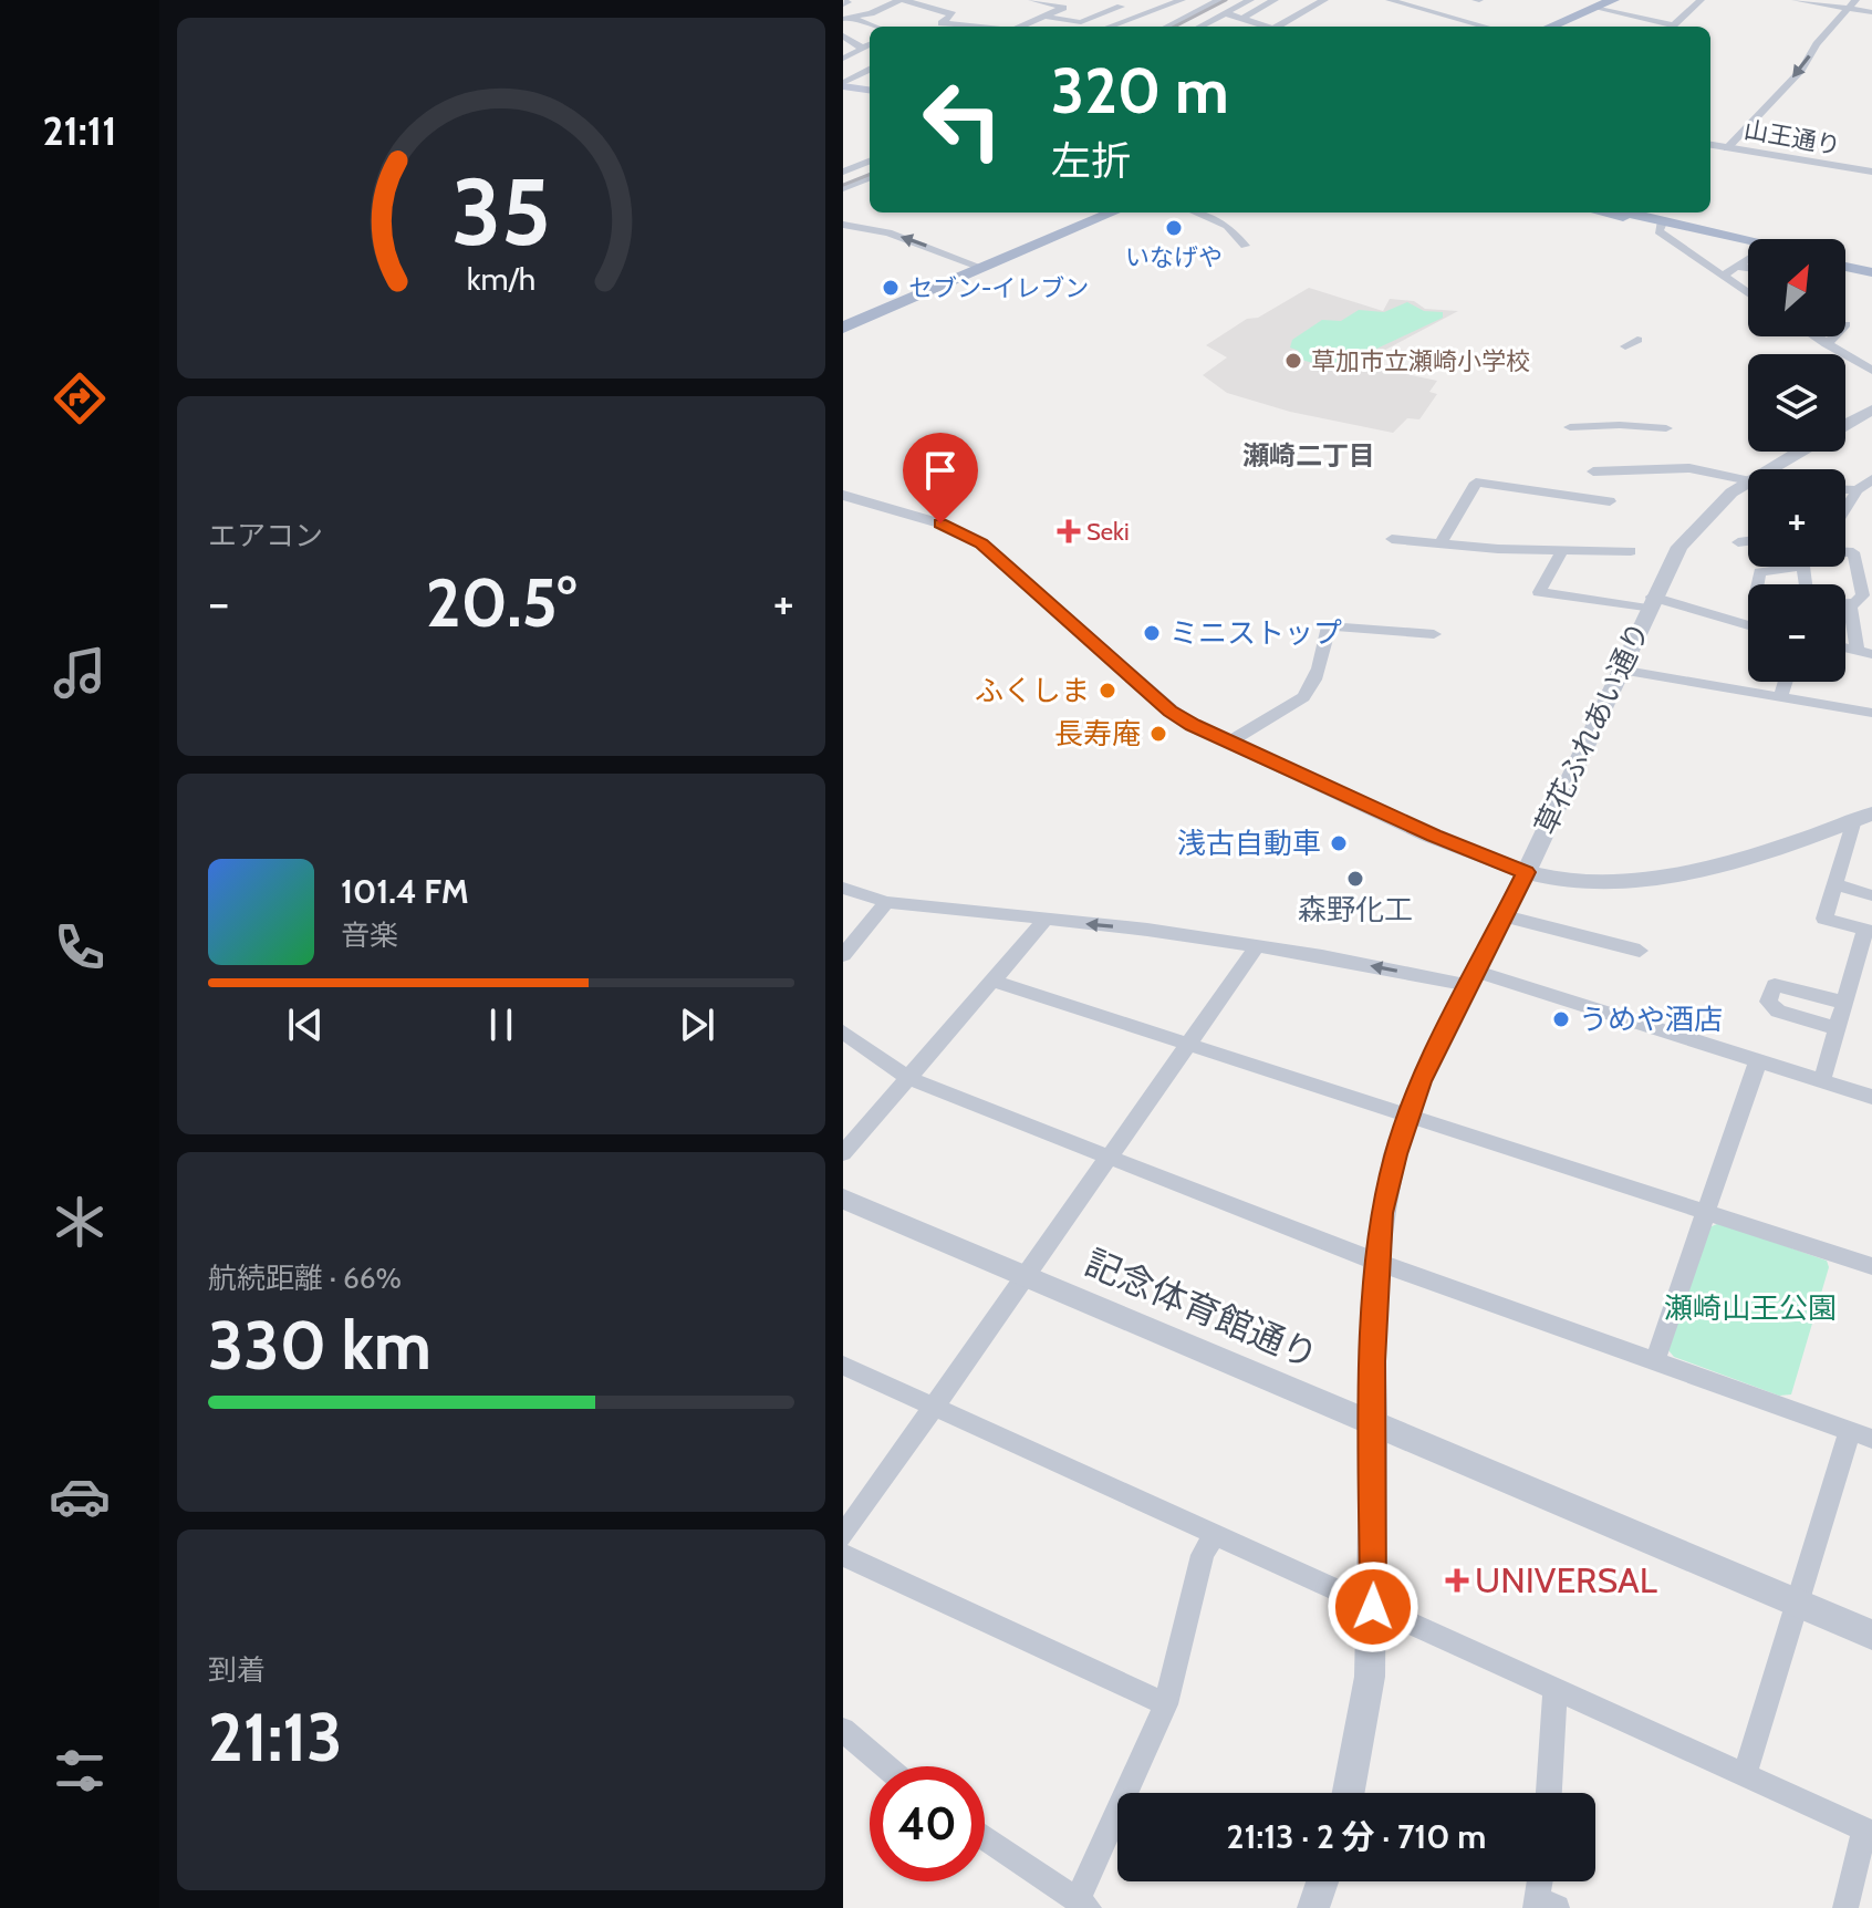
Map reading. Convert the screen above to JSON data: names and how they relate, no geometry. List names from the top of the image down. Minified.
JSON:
{"streets":{"street":["山王通り","草花ふれあい通り","記念体育館通り"]},"crossings":[["草花ふれあい通り","記念体育館通り"]],"districts":["瀬崎二丁目"],"parks":["瀬崎山王公園"],"places":{"other":["いなげや","セブン-イレブン","草加市立瀬崎小学校","ミニストップ","ふくしま","長寿庵","浅古自動車","森野化工","うめや酒店"],"health":["Seki","UNIVERSAL"]},"north":"top right","page":{"tabs":"21:11","turn":["320 m","左折"],"map_buttons":["+","−"],"tile":["エアコン",["航続距離 · 66%","330 km"],["到着","21:13"]],"heat":["−","20.5°","+"],"song":["101.4 FM","音楽"],"limit":"40","trip":"21:13 · 2 分 · 710 m","gauge":["35","km/h"]}}
